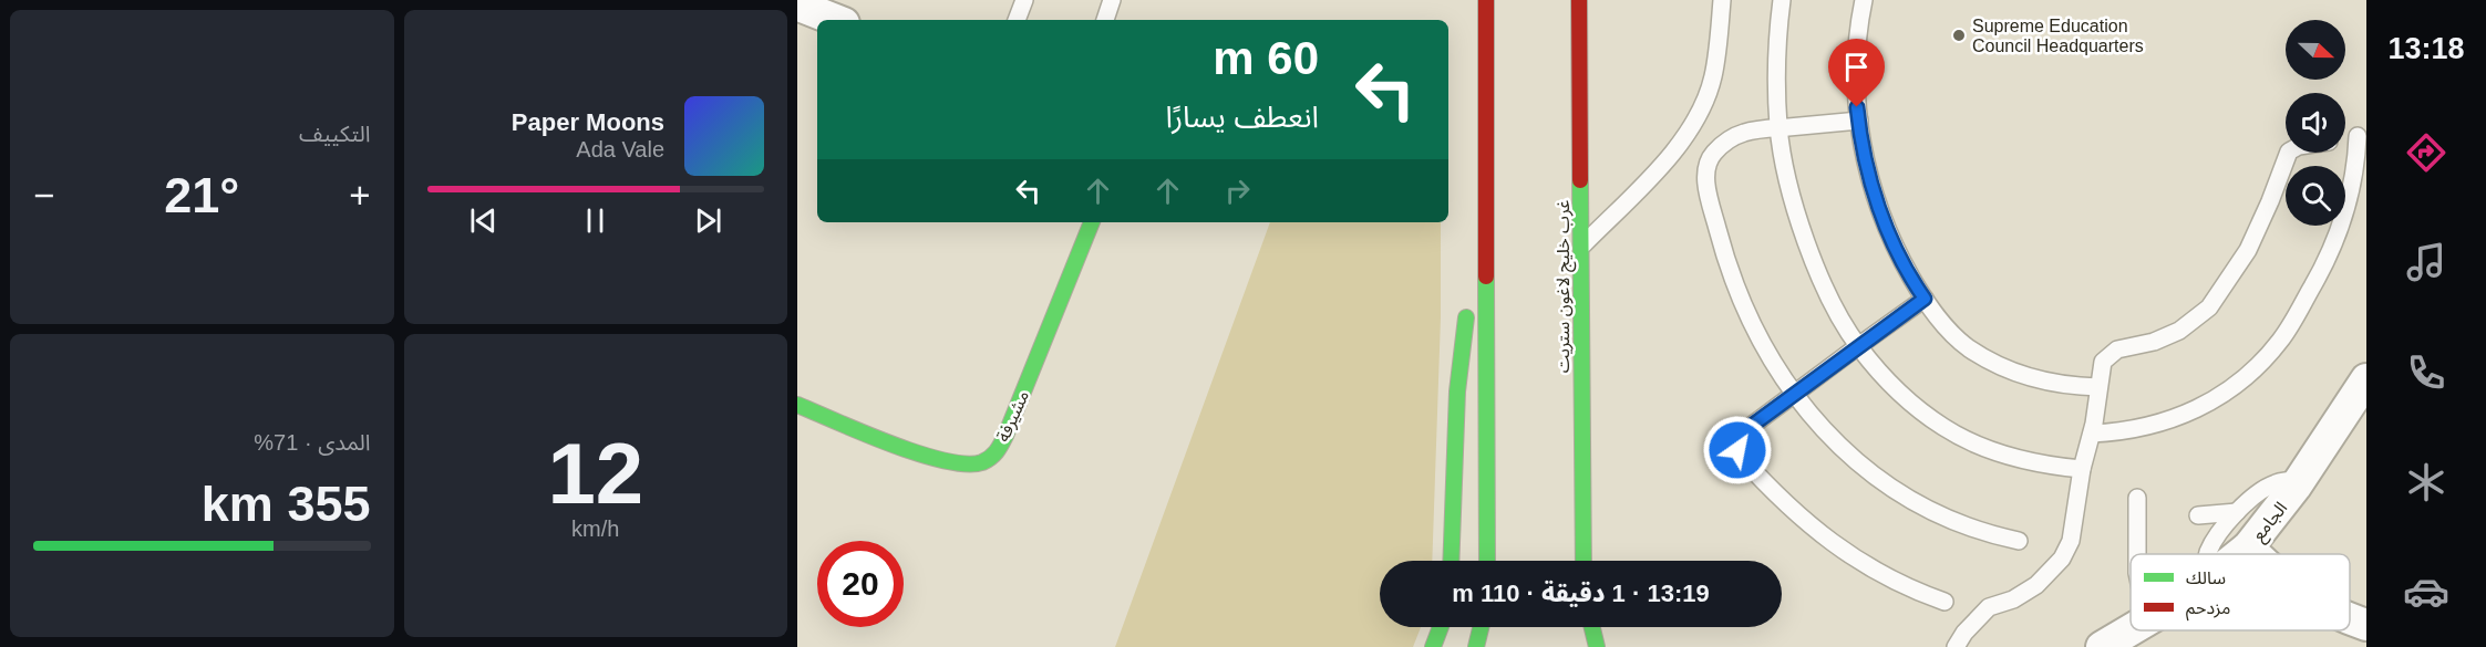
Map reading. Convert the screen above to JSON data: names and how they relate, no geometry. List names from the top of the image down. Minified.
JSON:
{"streets":{"street":["غرب خليج لاغون ستريت","مشيرفة","الجامع"]},"places":["Supreme Education Council Headquarters"],"legend":["سالك","مزدحم"],"north":"right","page":{"tabs":"13:18","tile":["التكييف",["12","km/h"],["المدى · 71%","355 km"]],"turn":["60 m","انعطف يسارًا"],"song":["Paper Moons","Ada Vale"],"heat":["−","21°","+"],"limit":"20","trip":"13:19 · 1 دقيقة · 110 m"}}
